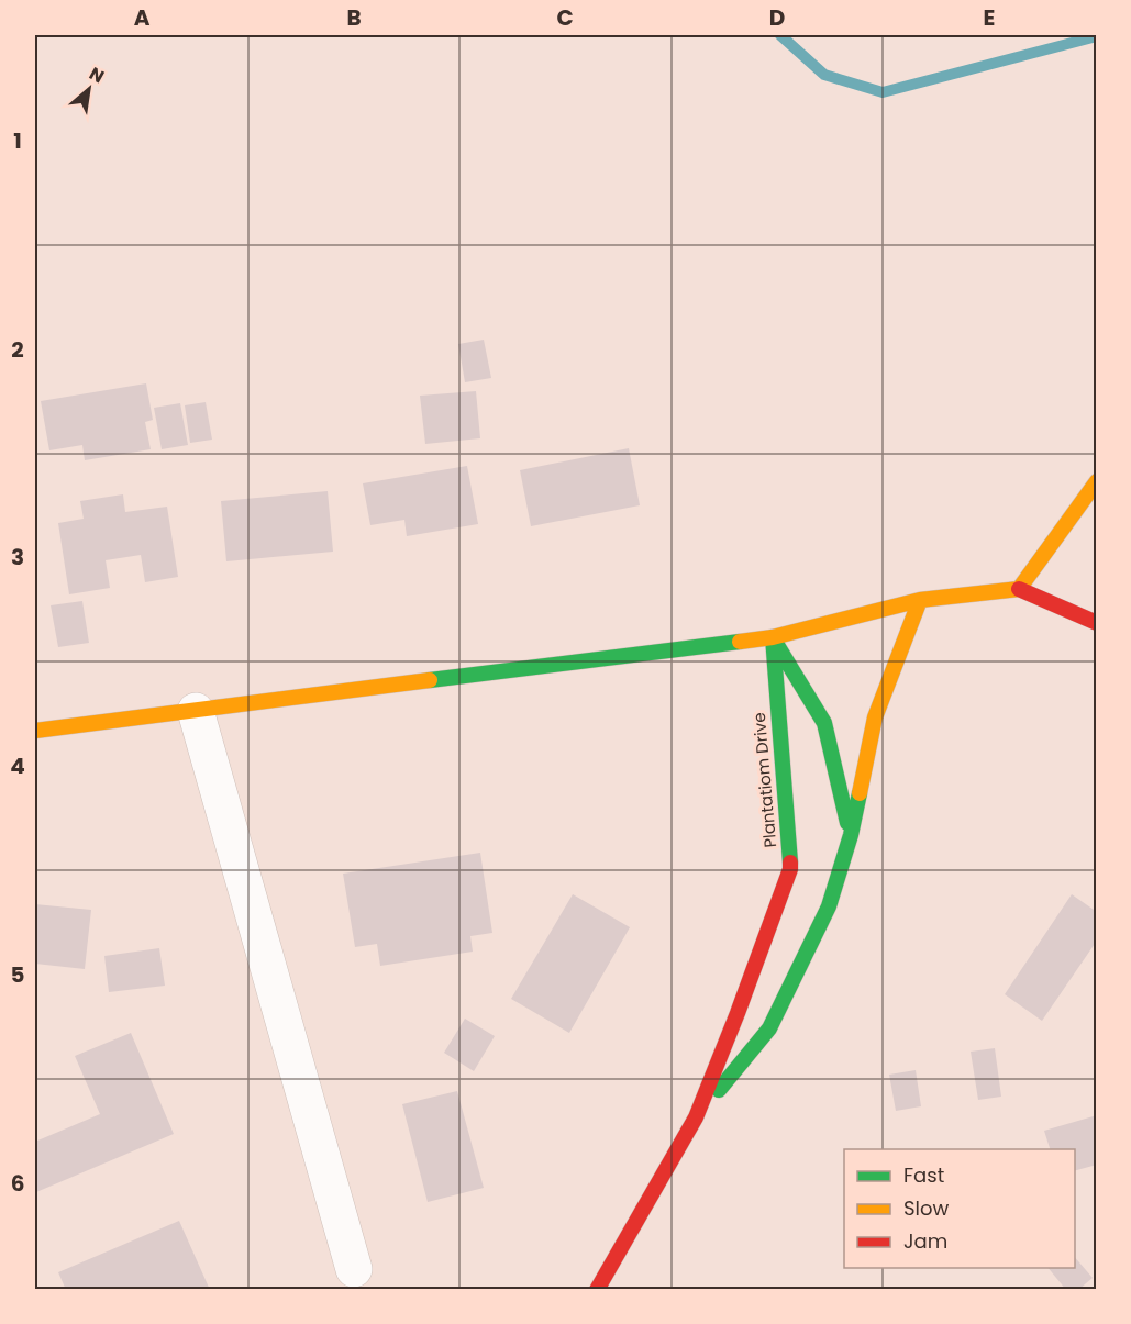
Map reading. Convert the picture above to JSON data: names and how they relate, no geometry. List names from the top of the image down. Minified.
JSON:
{"streets":{"street":["Plantatiom Drive"]},"legend":["Fast","Slow","Jam"],"north":"top right","grid":{"columns":["A","B","C","D","E"],"rows":["1","2","3","4","5","6"]}}
